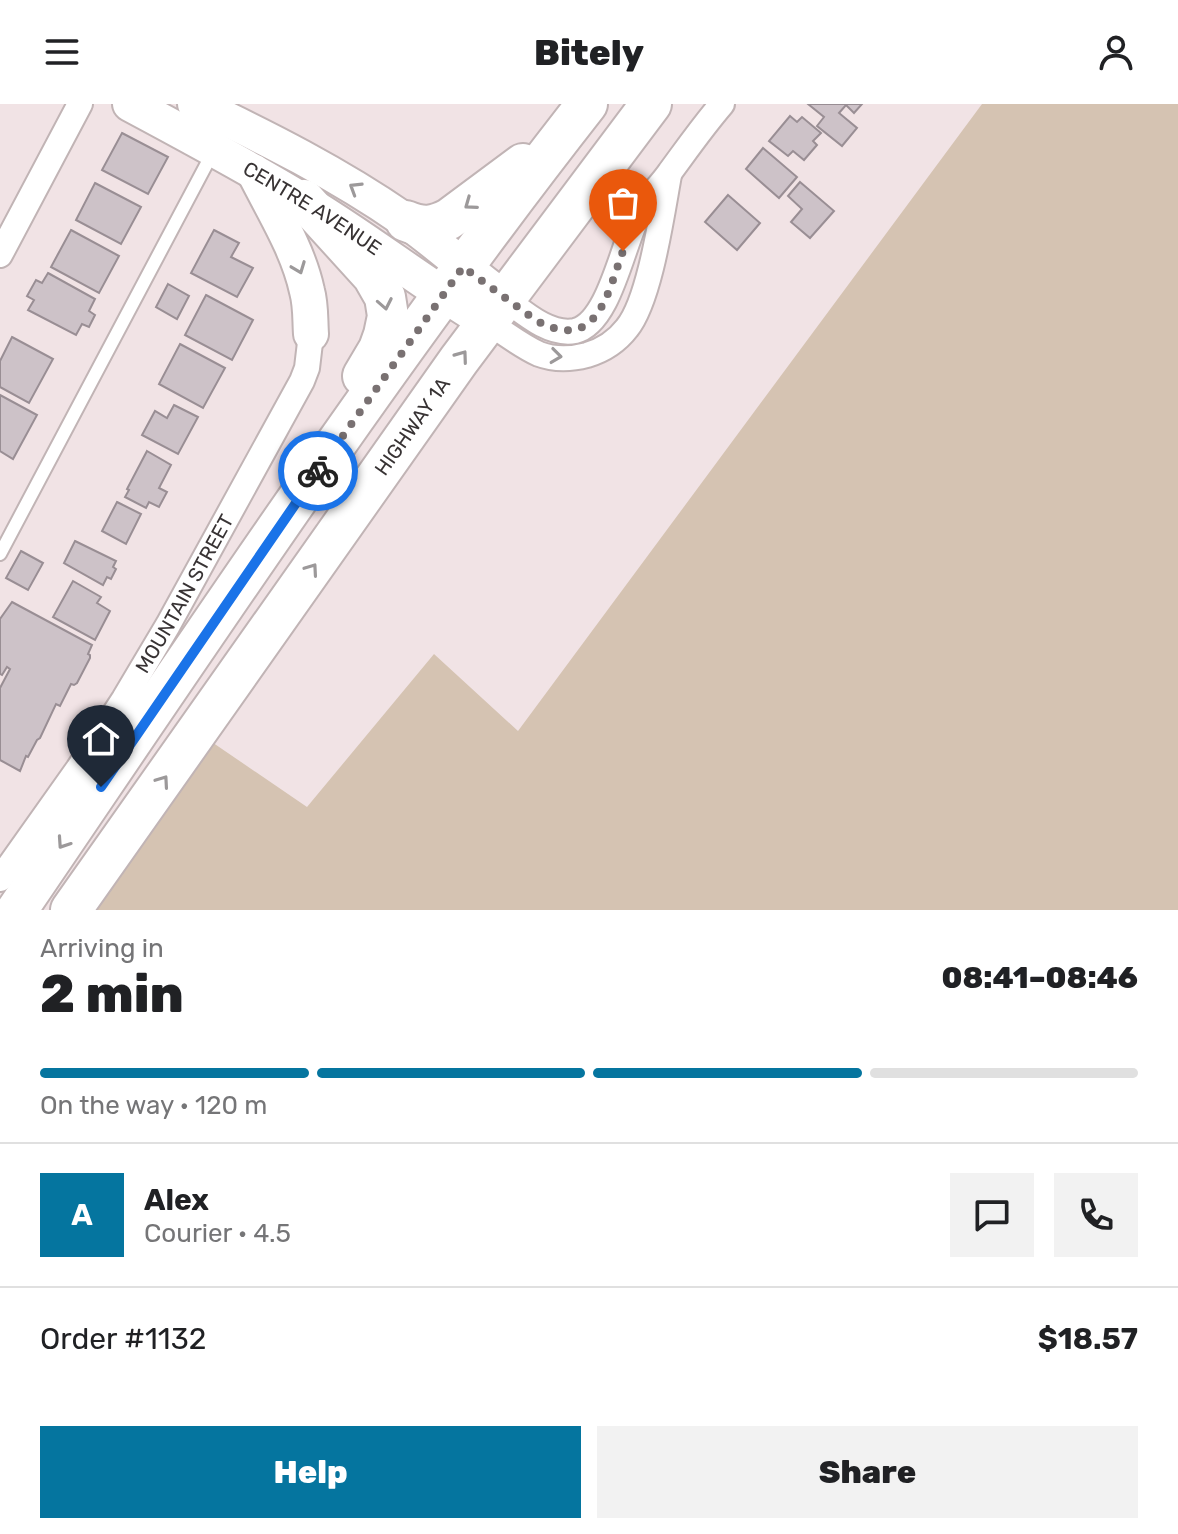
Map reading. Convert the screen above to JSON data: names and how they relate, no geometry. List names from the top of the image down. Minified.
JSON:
{"streets":{"main road":["CENTRE AVENUE","HIGHWAY 1A"],"street":["MOUNTAIN STREET"]},"crossings":[["CENTRE AVENUE","HIGHWAY 1A"]],"page":{"header":"Bitely","heading":["2 min","Arriving in","08:41–08:46"],"panel":["Alex","Courier · 4.5","Order #1132","$18.57"],"bar":"On the way · 120 m","round":"A","buttons":["Help","Share"]}}
